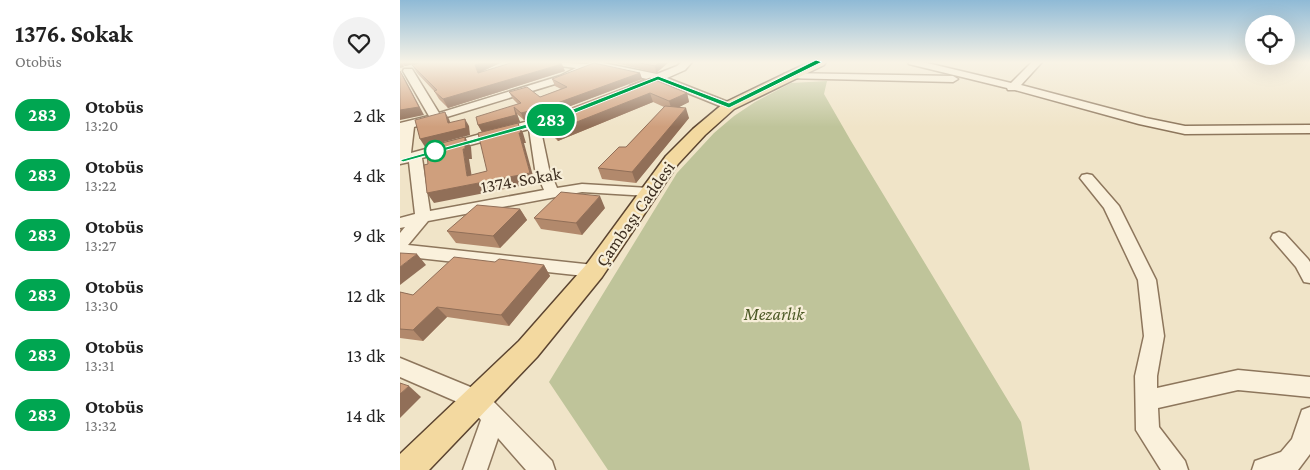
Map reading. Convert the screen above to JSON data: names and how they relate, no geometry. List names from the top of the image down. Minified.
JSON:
{"streets":{"main road":["Çambaşı Caddesi"],"street":["1374. Sokak"]},"crossings":[["1374. Sokak","Çambaşı Caddesi"]],"parks":["Mezarlık"],"lines":["bus line 283"],"page":{"heading":["1376. Sokak","Otobüs"],"on_map":"283","list":[{"mark":"283","name":"Otobüs","note":"13:20","value":"2 dk"},{"mark":"283","name":"Otobüs","note":"13:22","value":"4 dk"},{"mark":"283","name":"Otobüs","note":"13:27","value":"9 dk"},{"mark":"283","name":"Otobüs","note":"13:30","value":"12 dk"},{"mark":"283","name":"Otobüs","note":"13:31","value":"13 dk"},{"mark":"283","name":"Otobüs","note":"13:32","value":"14 dk"}]}}
